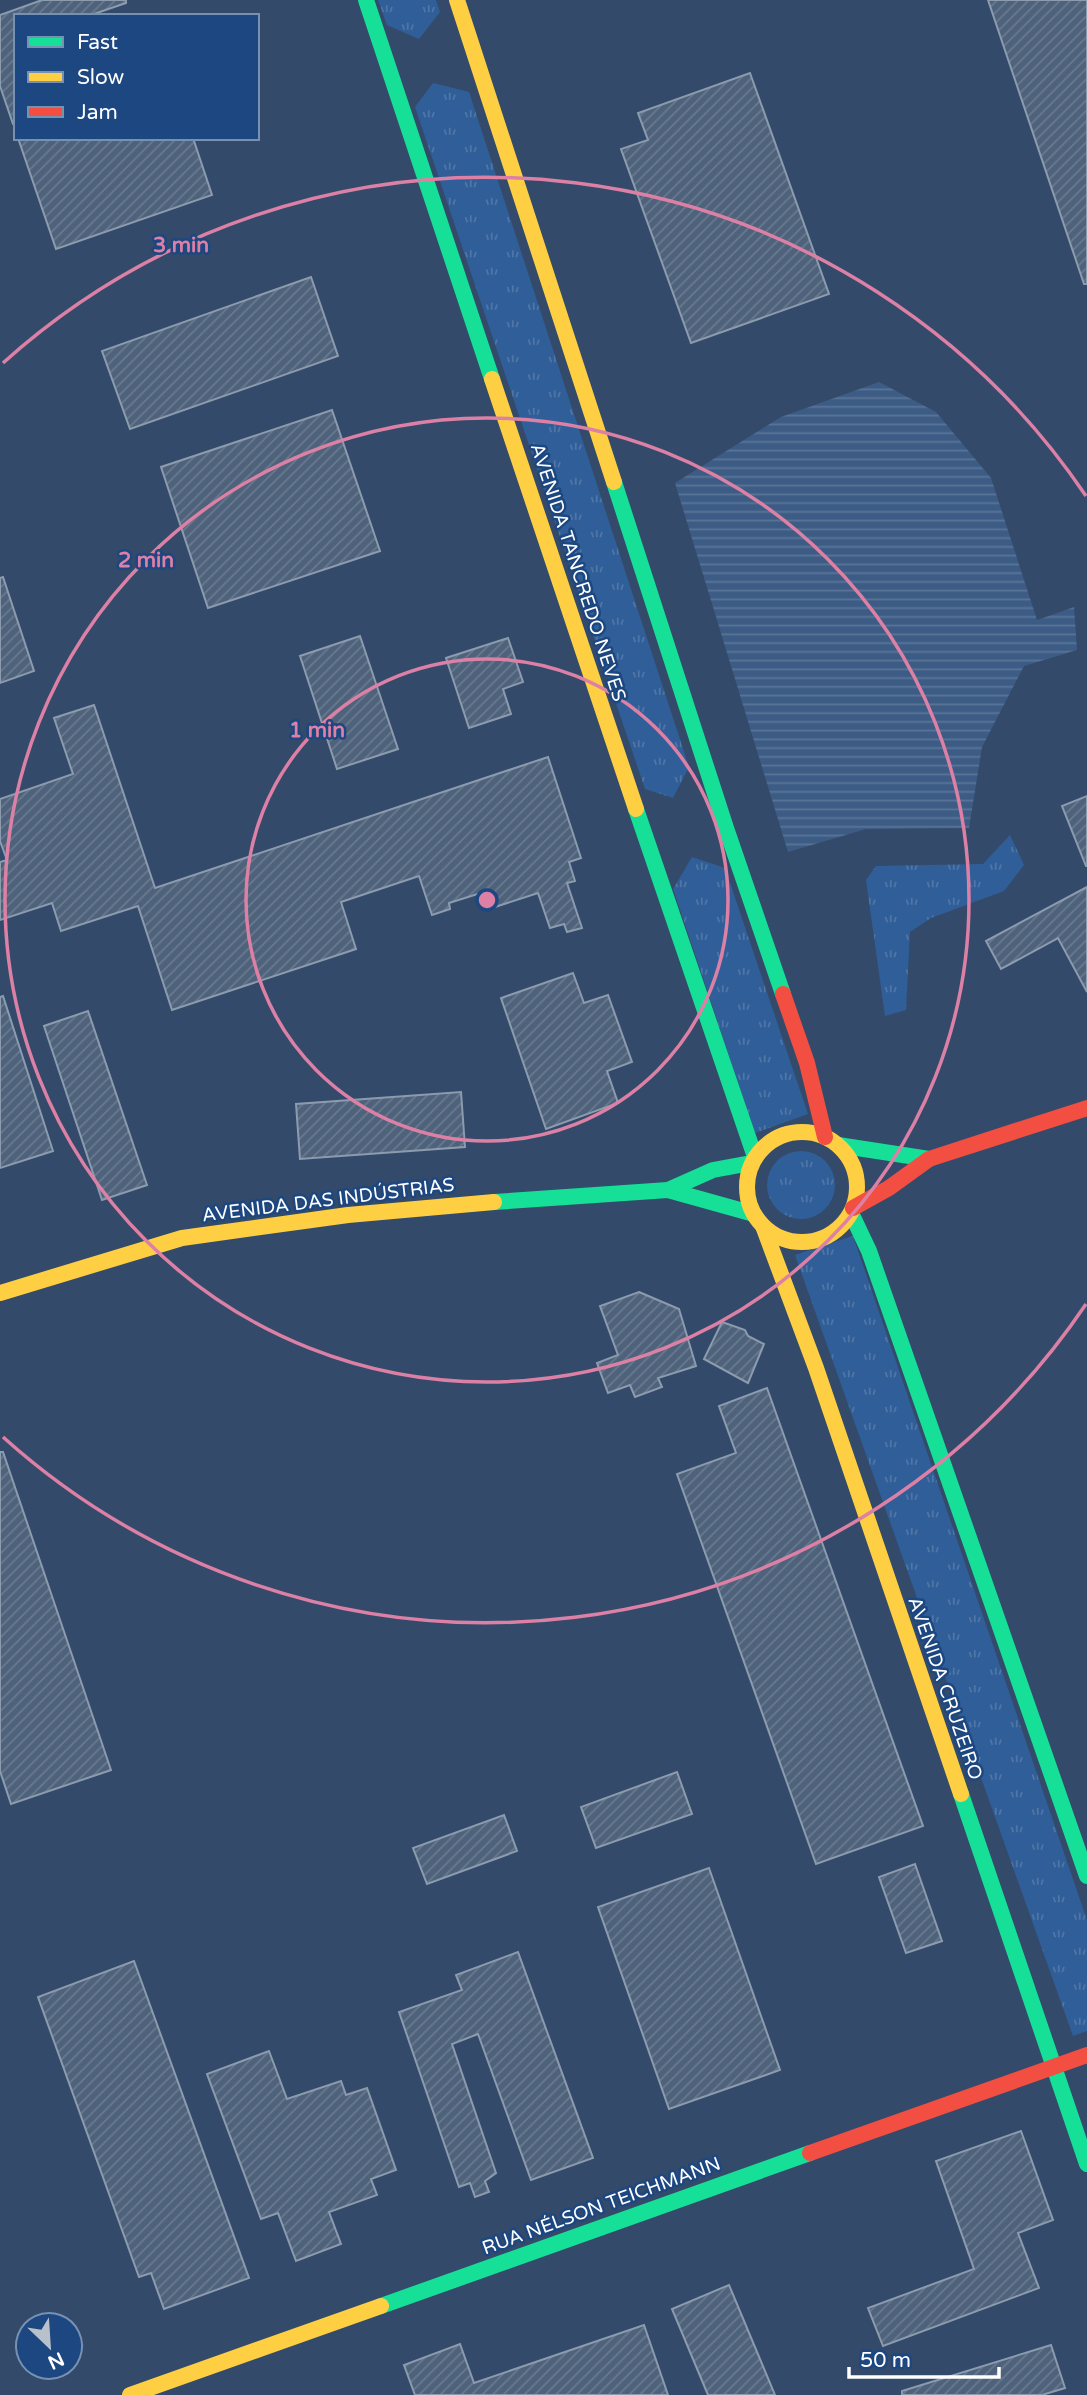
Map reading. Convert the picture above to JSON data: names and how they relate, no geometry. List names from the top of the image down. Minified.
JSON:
{"streets":{"main road":["AVENIDA TANCREDO NEVES","AVENIDA DAS INDÚSTRIAS","AVENIDA CRUZEIRO","RUA NÉLSON TEICHMANN"]},"crossings":[["AVENIDA TANCREDO NEVES","AVENIDA CRUZEIRO"],["AVENIDA CRUZEIRO","RUA NÉLSON TEICHMANN"]],"legend":["Fast","Slow","Jam"],"scale_bar":"50 m","north":"bottom right","rings":["3 min","2 min","1 min"]}
